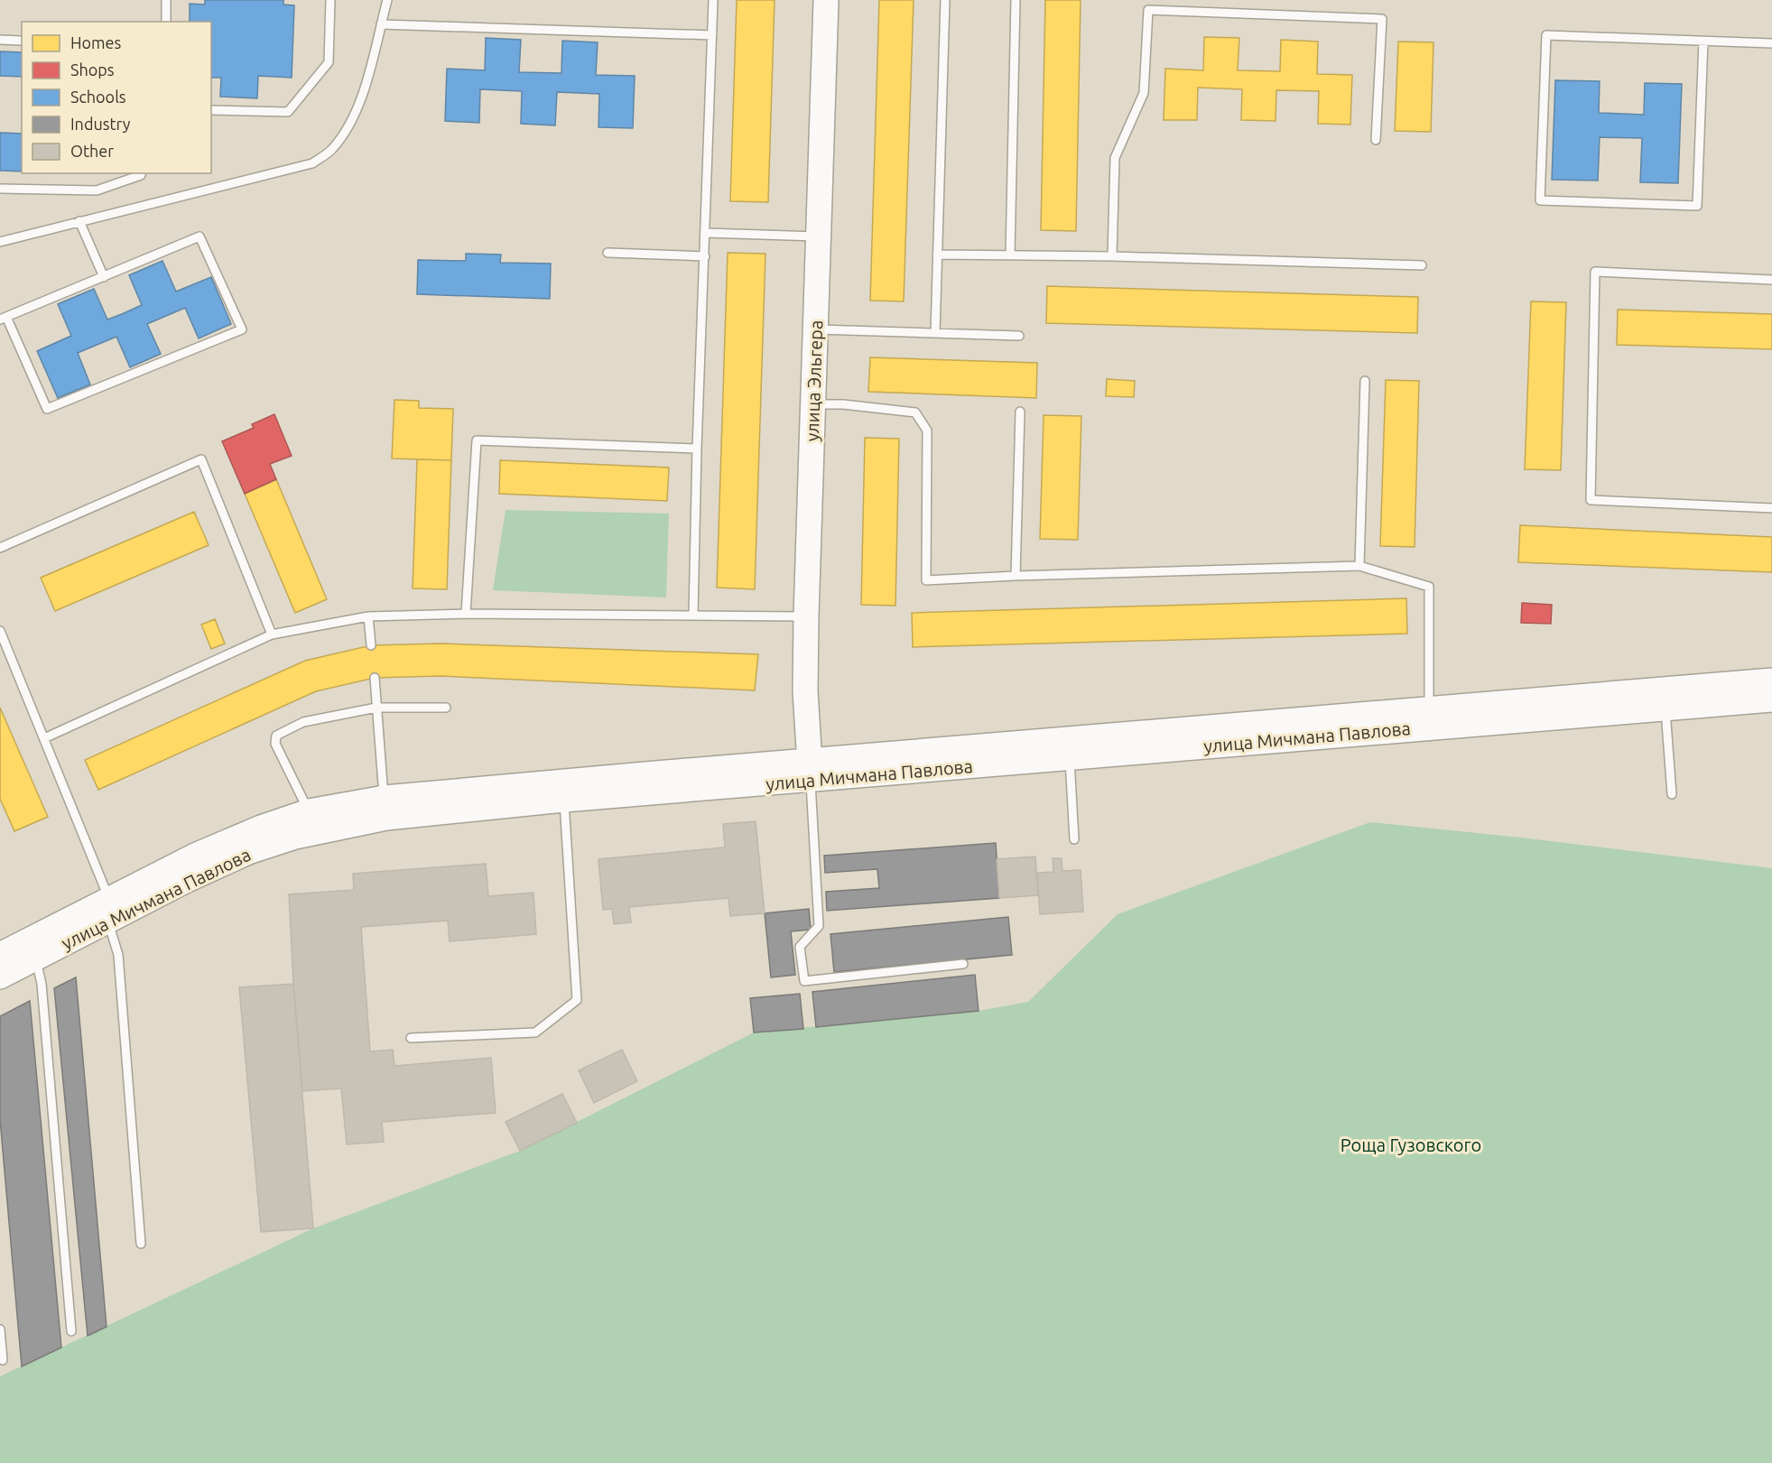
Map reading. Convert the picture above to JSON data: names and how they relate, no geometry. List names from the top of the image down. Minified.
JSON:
{"streets":{"main road":["улица Эльгера","улица Мичмана Павлова"]},"crossings":[["улица Эльгера","улица Мичмана Павлова"]],"parks":["Роща Гузовского"],"legend":["Homes","Shops","Schools","Industry","Other"]}
